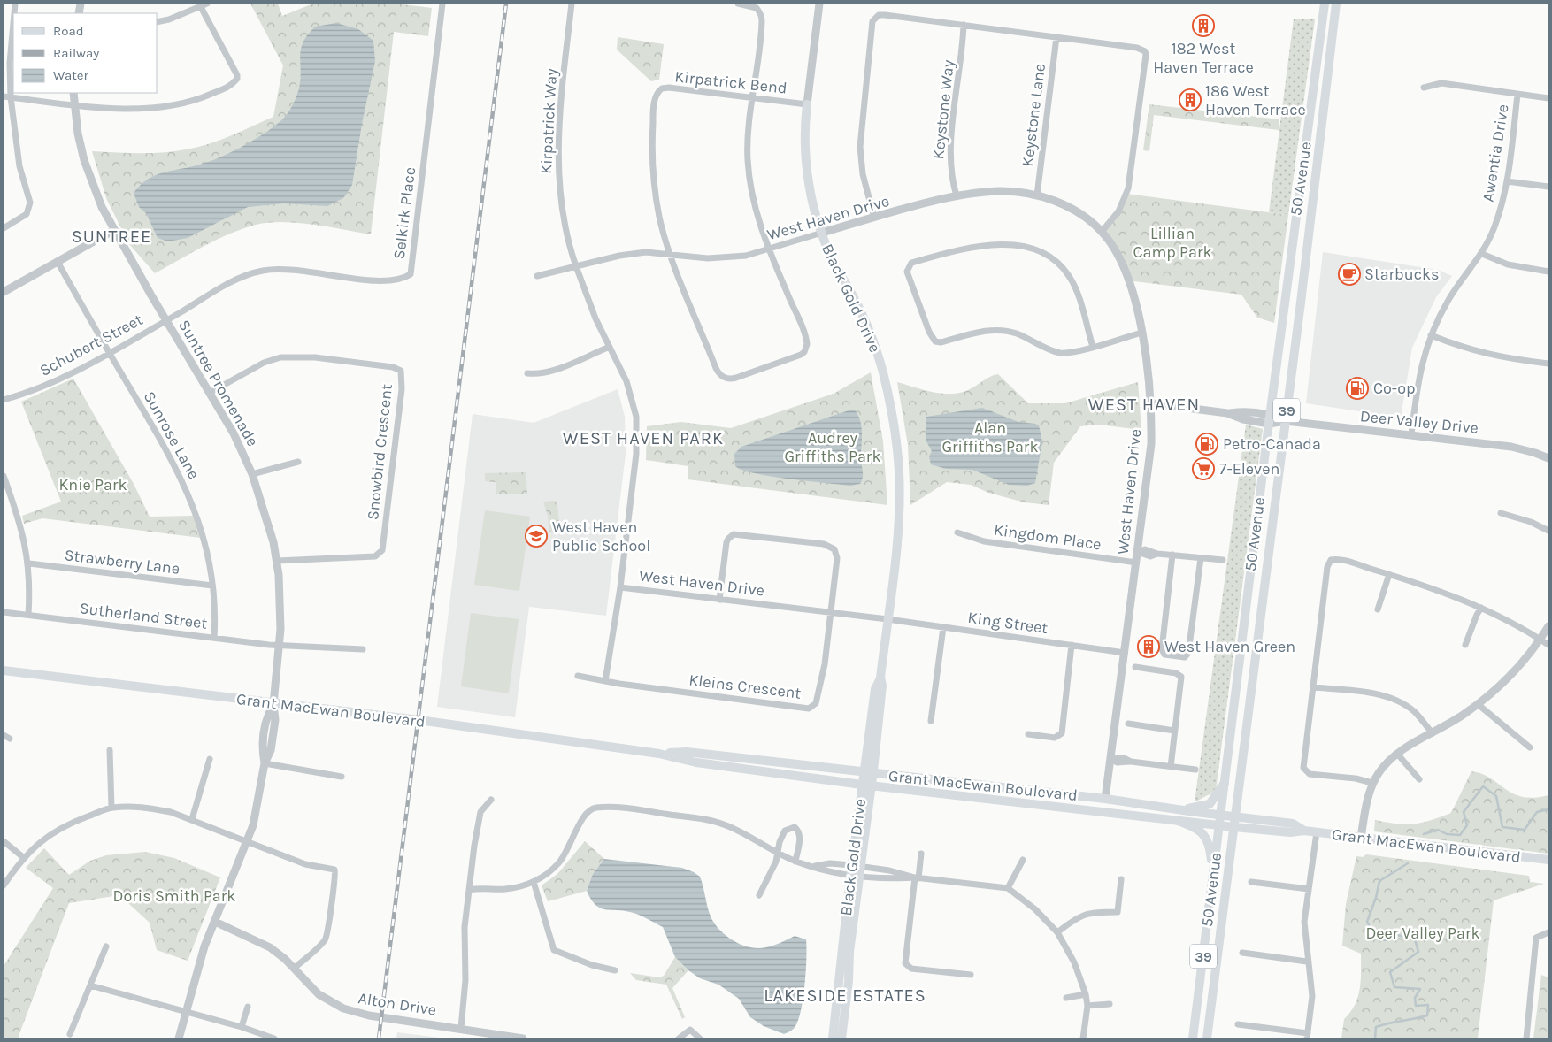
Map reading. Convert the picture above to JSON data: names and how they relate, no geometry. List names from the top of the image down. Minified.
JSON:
{"streets":{"main road":["50 Avenue","Black Gold Drive","39","Grant MacEwan Boulevard"],"street":["Kirpatrick Bend","Keystone Way","Keystone Lane","Kirpatrick Way","Awentia Drive","Selkirk Place","West Haven Drive","Schubert Street","Suntree Promenade","Deer Valley Drive","Sunrose Lane","Snowbird Crescent","Kingdom Place","Strawberry Lane","Sutherland Street","King Street","Kleins Crescent","Alton Drive"]},"crossings":[["Kirpatrick Bend","West Haven Drive"],["Kirpatrick Bend","Black Gold Drive"],["Keystone Way","West Haven Drive"],["Keystone Lane","West Haven Drive"],["Kirpatrick Way","West Haven Drive"],["Awentia Drive","Deer Valley Drive"],["50 Avenue","Deer Valley Drive"],["50 Avenue","Grant MacEwan Boulevard"],["Selkirk Place","Schubert Street"],["Selkirk Place","Suntree Promenade"],["West Haven Drive","Black Gold Drive"],["West Haven Drive","Kingdom Place"],["West Haven Drive","King Street"],["West Haven Drive","Kleins Crescent"],["West Haven Drive","Grant MacEwan Boulevard"],["Black Gold Drive","King Street"],["Black Gold Drive","Grant MacEwan Boulevard"],["Schubert Street","Suntree Promenade"],["Schubert Street","Sunrose Lane"],["Suntree Promenade","Snowbird Crescent"],["Suntree Promenade","Sutherland Street"],["Suntree Promenade","Grant MacEwan Boulevard"],["Suntree Promenade","Alton Drive"],["Sunrose Lane","Strawberry Lane"],["Sunrose Lane","Sutherland Street"]],"districts":["SUNTREE","WEST HAVEN","WEST HAVEN PARK","LAKESIDE ESTATES"],"parks":["Lillian Camp Park","Alan Griffiths Park","Audrey Griffiths Park","Knie Park","Doris Smith Park","Deer Valley Park"],"places":{"building":["182 West Haven Terrace","186 West Haven Terrace","West Haven Green"],"cafe":["Starbucks"],"fuel station":["Co-op","Petro-Canada"],"supermarket":["7-Eleven"],"school or university":["West Haven Public School"]},"legend":["Road","Railway","Water"]}
